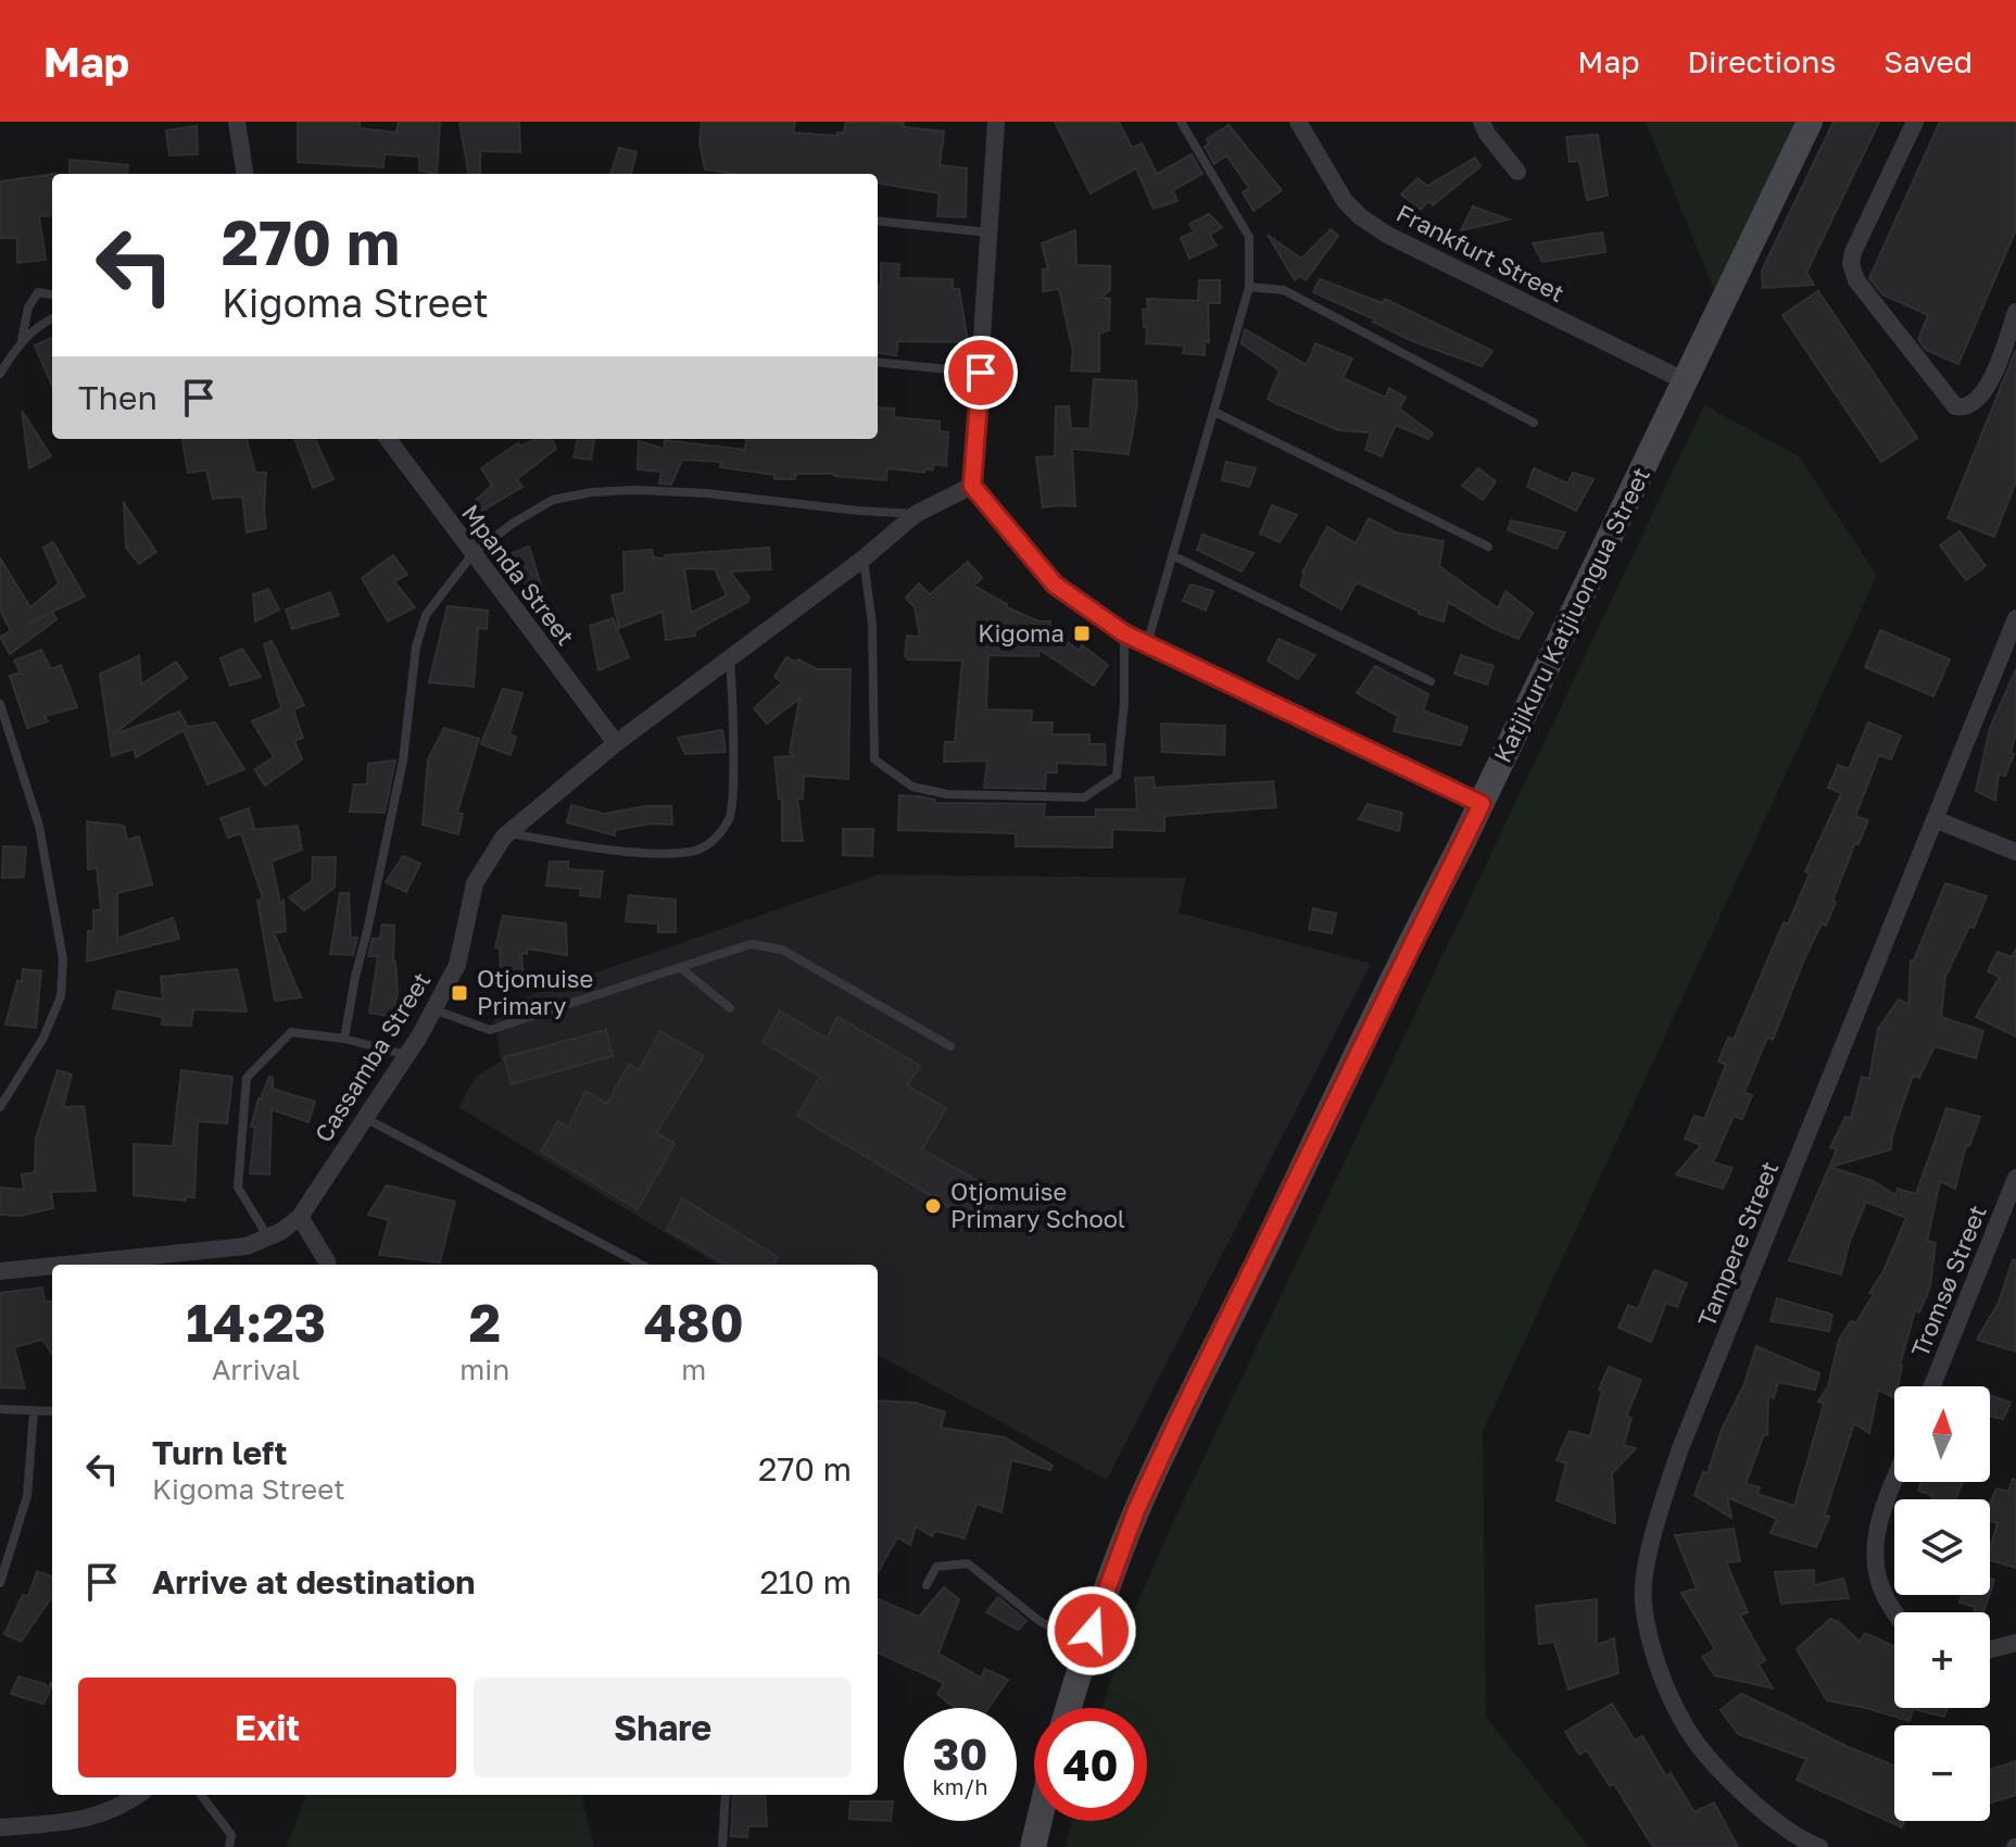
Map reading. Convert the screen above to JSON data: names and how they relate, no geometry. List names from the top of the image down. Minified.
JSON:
{"streets":{"street":["Frankfurt Street","Mpanda Street","Katjikuru Katjiuongua Street","Cassamba Street","Tampere Street","Tromsø Street"]},"crossings":[["Frankfurt Street","Katjikuru Katjiuongua Street"],["Mpanda Street","Cassamba Street"]],"places":{"transit":["Kigoma","Otjomuise Primary"],"other":["Otjomuise Primary School"]},"north":"top","page":{"header":"Map","nav":["Map","Directions","Saved"],"turn":["270 m","Kigoma Street"],"then":"Then","eta":["14:23","Arrival","2","min","480","m"],"map_buttons":["+","−"],"list":[{"name":"Turn left","note":"Kigoma Street","value":"270 m"},{"name":"Arrive at destination","value":"210 m"}],"buttons":["Exit","Share"],"speed":"30 km/h","limit":"40"}}
